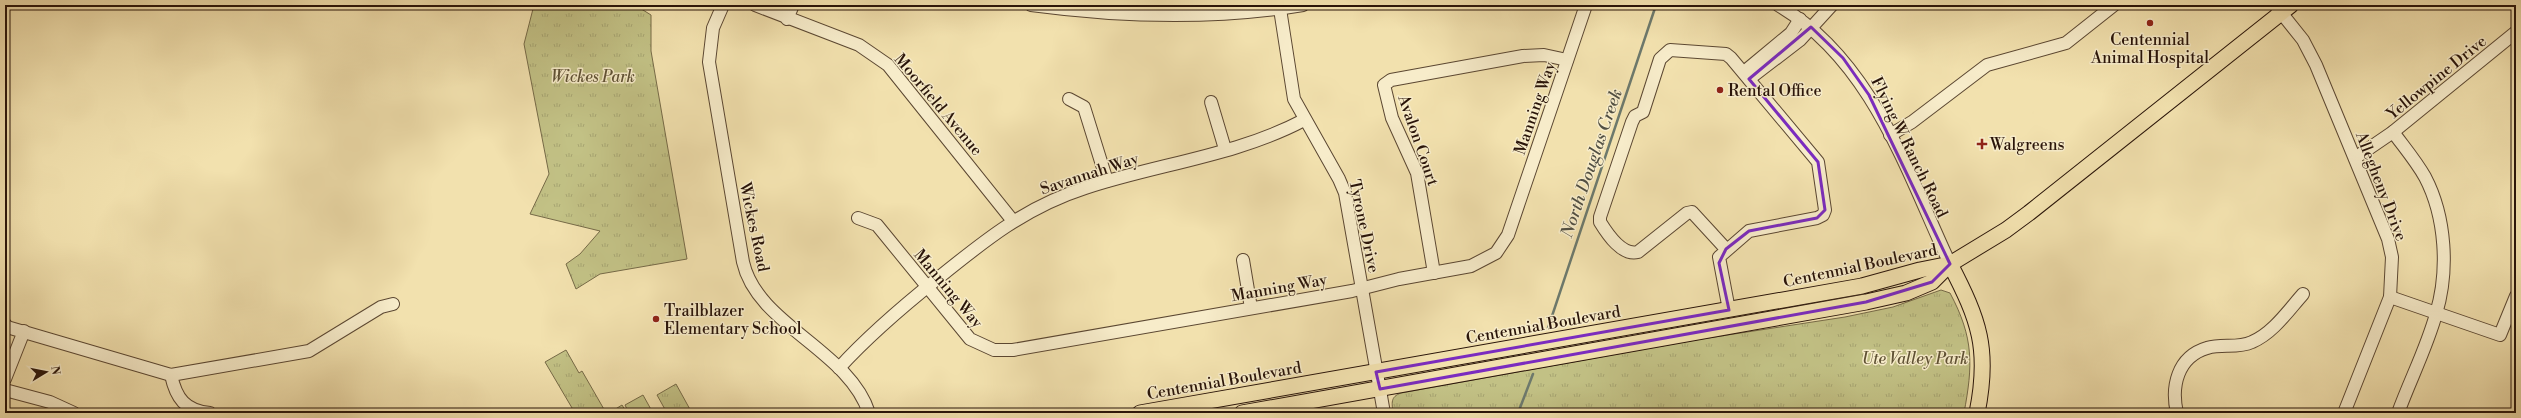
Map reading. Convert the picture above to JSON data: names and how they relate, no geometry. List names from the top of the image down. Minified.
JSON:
{"streets":{"main road":["Centennial Boulevard"],"street":["Yellowpine Drive","Moorfield Avenue","Manning Way","Avalon Court","Flying W Ranch Road","Savannah Way","Allegheny Drive","Tyrone Drive","Wickes Road"]},"crossings":[["Yellowpine Drive","Allegheny Drive"],["Moorfield Avenue","Savannah Way"],["Manning Way","Avalon Court"],["Manning Way","Savannah Way"],["Manning Way","Tyrone Drive"],["Flying W Ranch Road","Centennial Boulevard"],["Savannah Way","Tyrone Drive"],["Savannah Way","Wickes Road"],["Allegheny Drive","Centennial Boulevard"],["Tyrone Drive","Centennial Boulevard"]],"water":["North Douglas Creek"],"parks":["Wickes Park","Ute Valley Park"],"places":{"other":["Centennial Animal Hospital","Rental Office","Trailblazer Elementary School"],"health":["Walgreens"]},"north":"right"}
